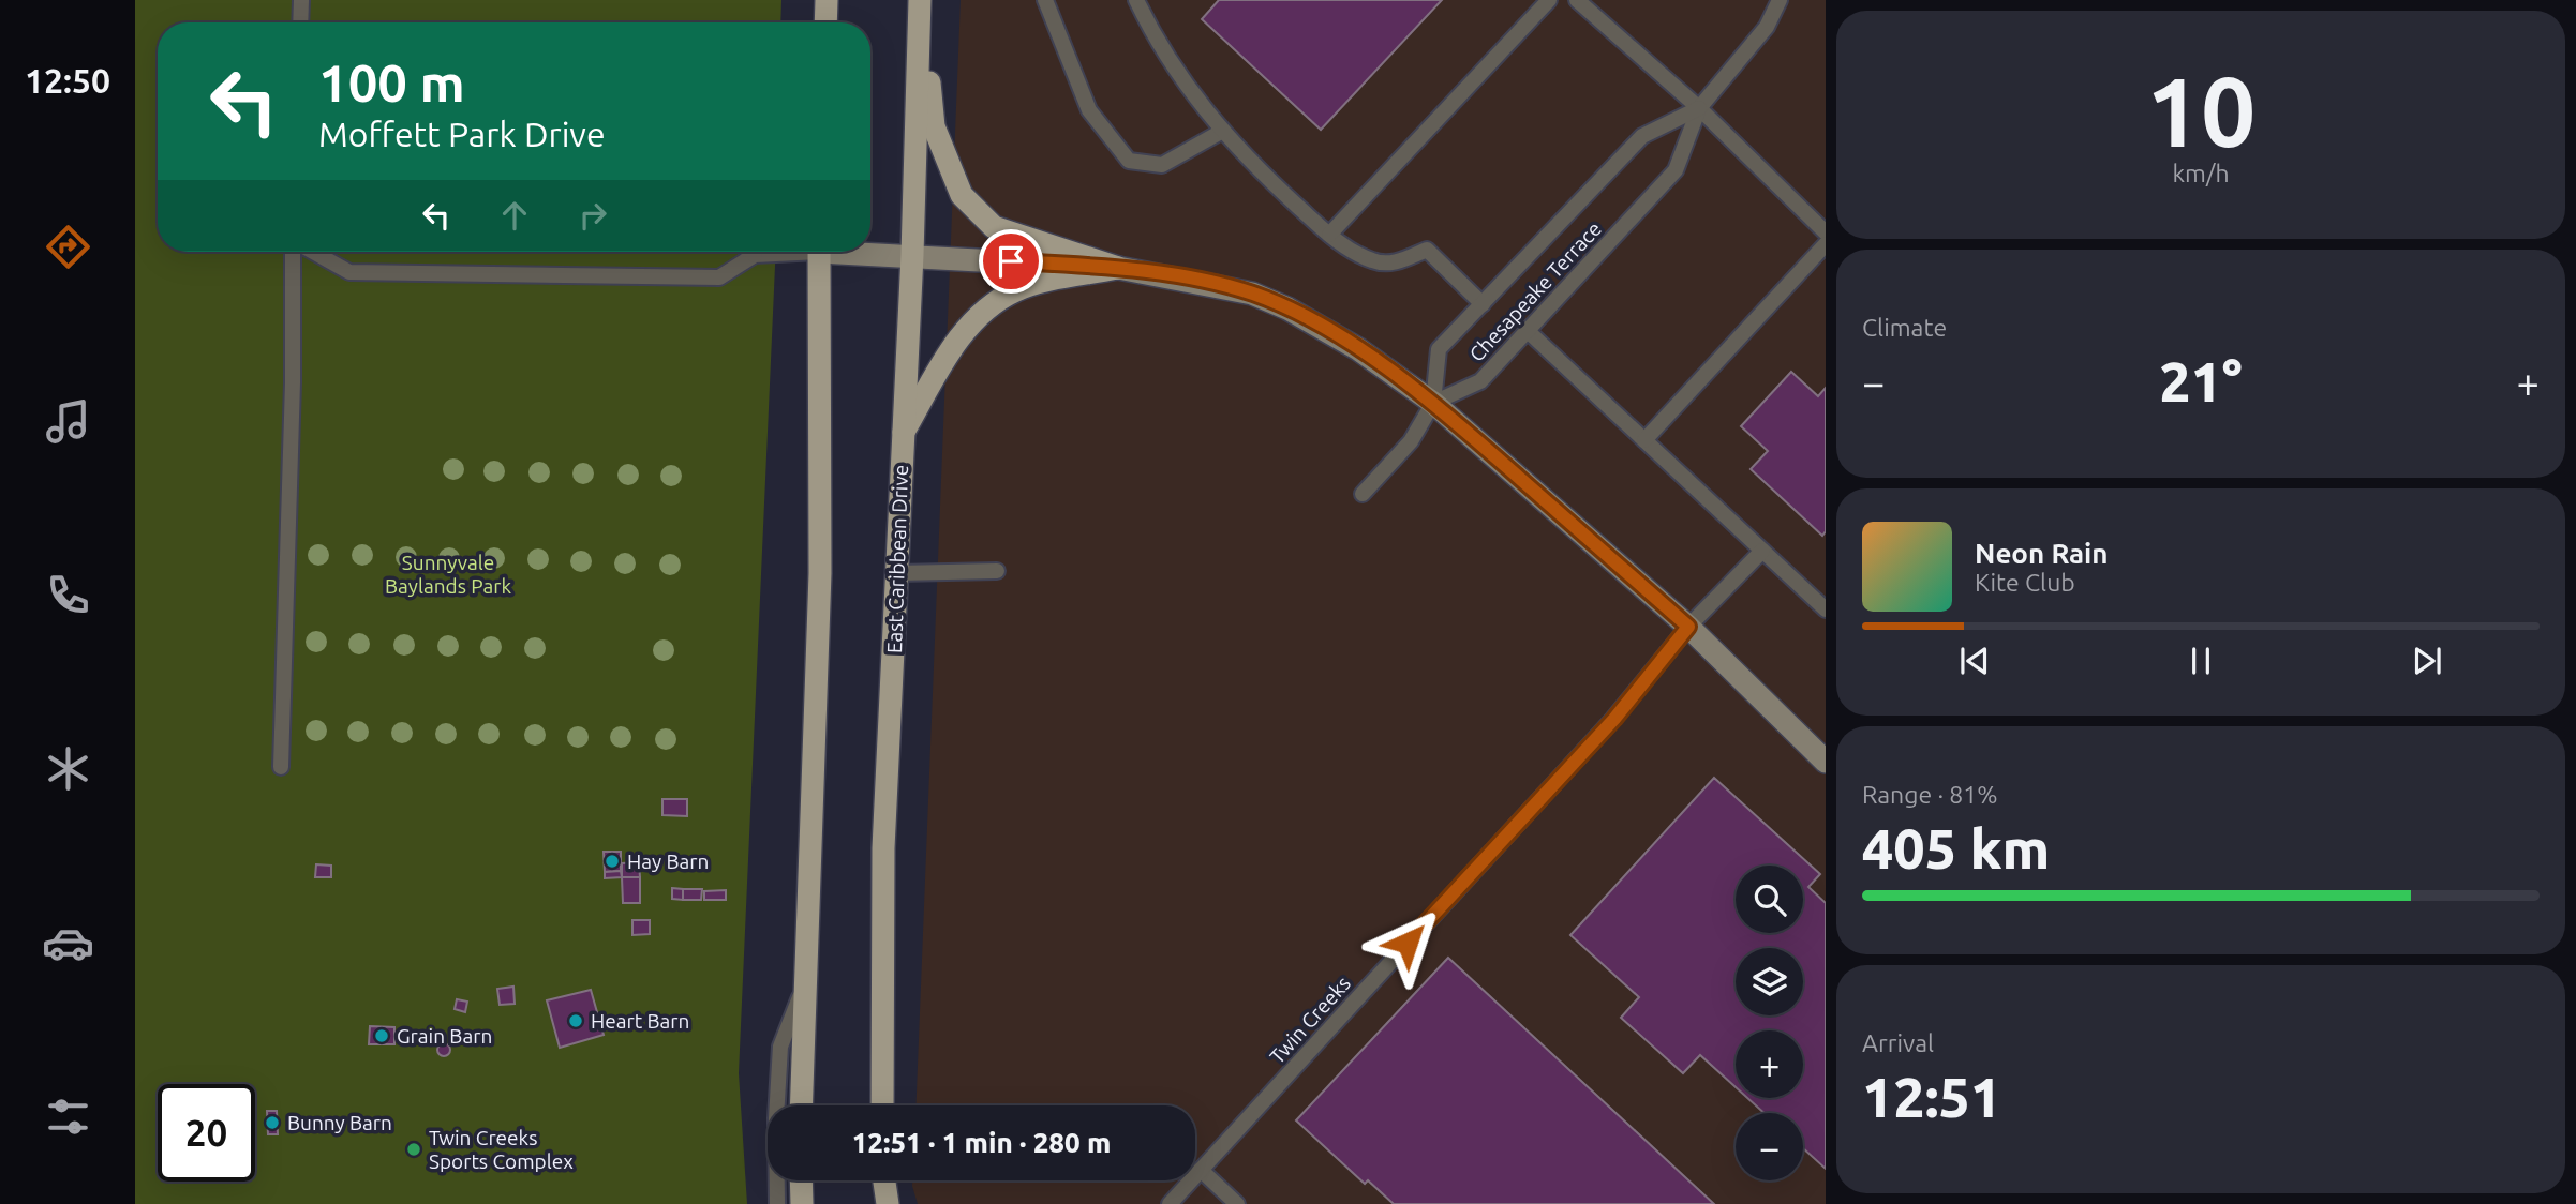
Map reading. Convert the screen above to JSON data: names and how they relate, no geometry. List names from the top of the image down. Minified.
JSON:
{"streets":{"main road":["East Caribbean Drive"],"lane":["Chesapeake Terrace","Twin Creeks"]},"parks":["Sunnyvale Baylands Park"],"places":["Hay Barn","Heart Barn","Grain Barn","Bunny Barn","Twin Creeks Sports Complex"],"page":{"tabs":"12:50","tile":[["10","km/h"],"Climate",["Range · 81%","405 km"],["Arrival","12:51"]],"turn":["100 m","Moffett Park Drive"],"heat":["−","21°","+"],"song":["Neon Rain","Kite Club"],"map_buttons":["+","−"],"limit":"20","trip":"12:51 · 1 min · 280 m"}}
